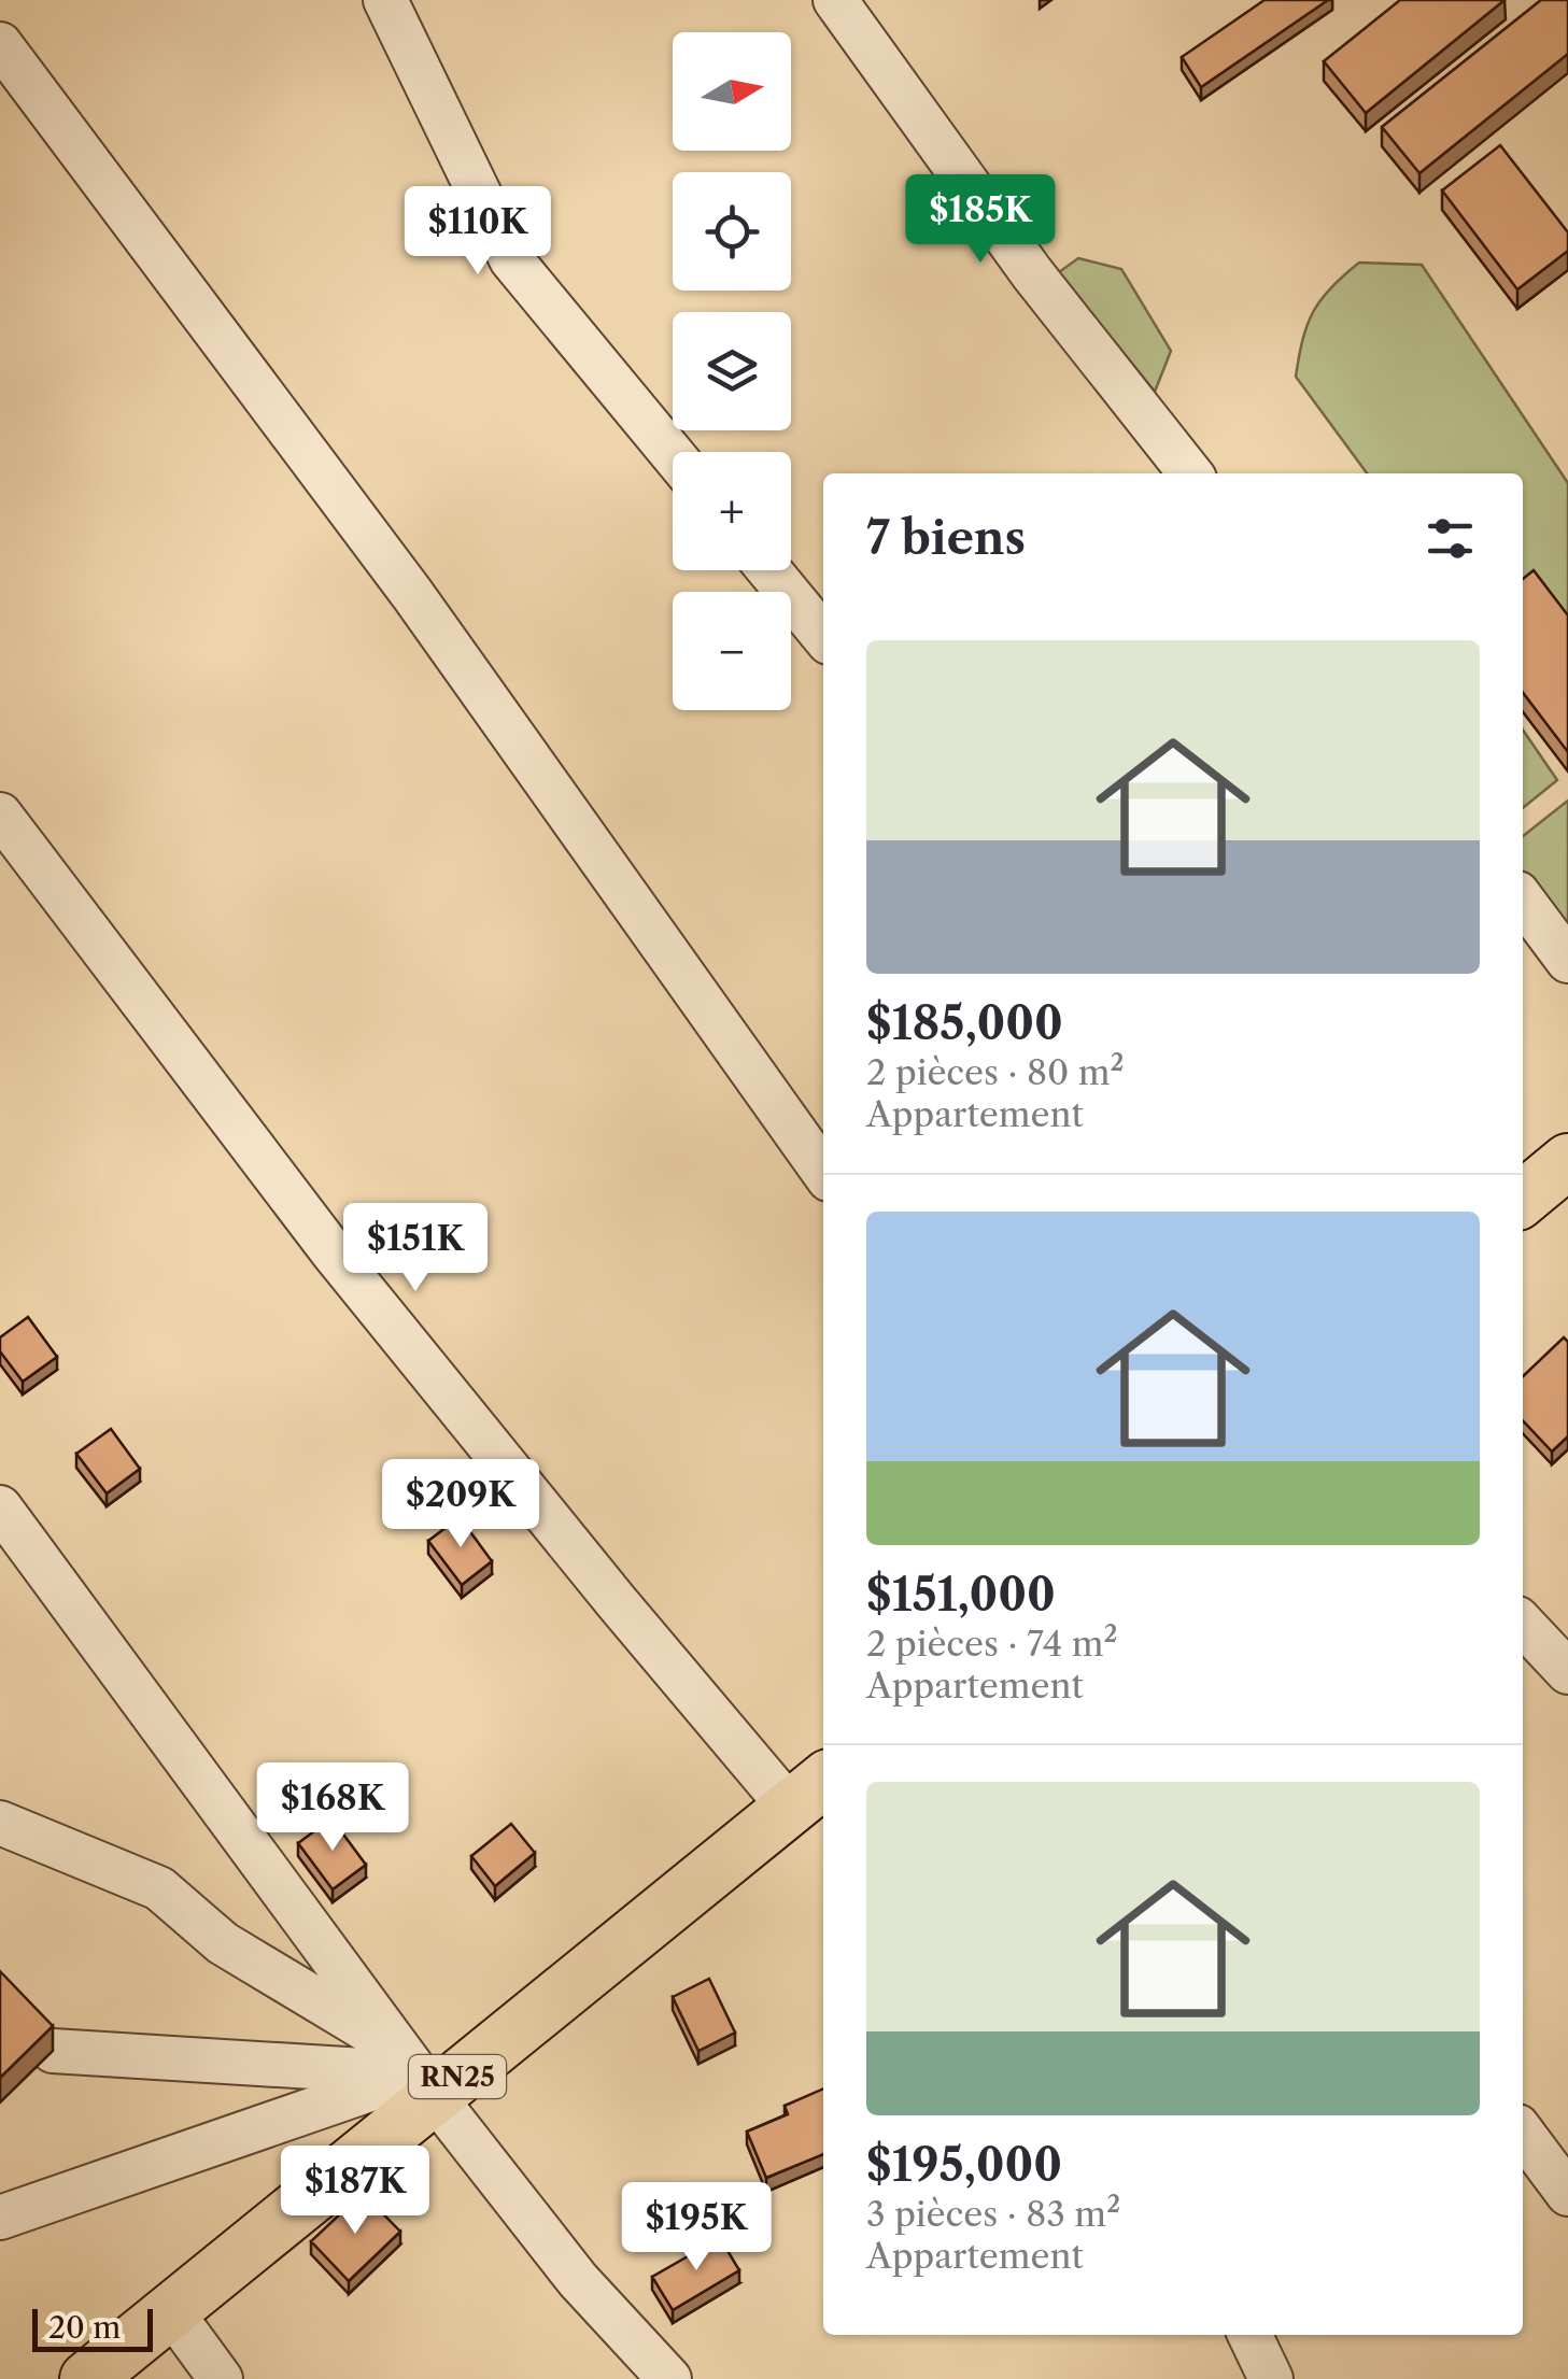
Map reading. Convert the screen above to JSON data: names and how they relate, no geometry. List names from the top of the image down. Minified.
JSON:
{"streets":{"main road":["RN25"]},"scale_bar":"20 m","north":"right","page":{"map_buttons":["+","−"],"price":["$185K","$110K","$151K","$209K","$168K","$187K","$195K"],"heading":"7 biens","list":[{"name":"$185,000","note":"2 pièces · 80 m² · Appartement"},{"name":"$151,000","note":"2 pièces · 74 m² · Appartement"},{"name":"$195,000","note":"3 pièces · 83 m² · Appartement"}],"scale":"20 m"}}
